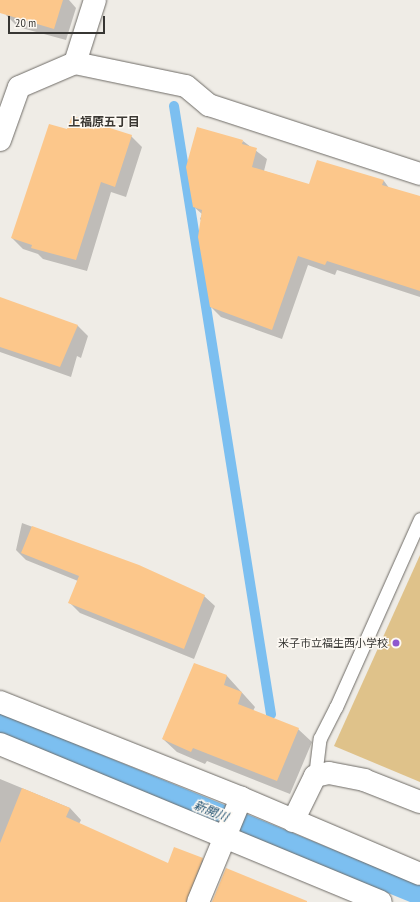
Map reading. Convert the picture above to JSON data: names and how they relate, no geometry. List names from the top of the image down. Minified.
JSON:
{"districts":["上福原五丁目"],"water":["新開川"],"places":["米子市立福生西小学校"],"scale_bar":"20 m"}
